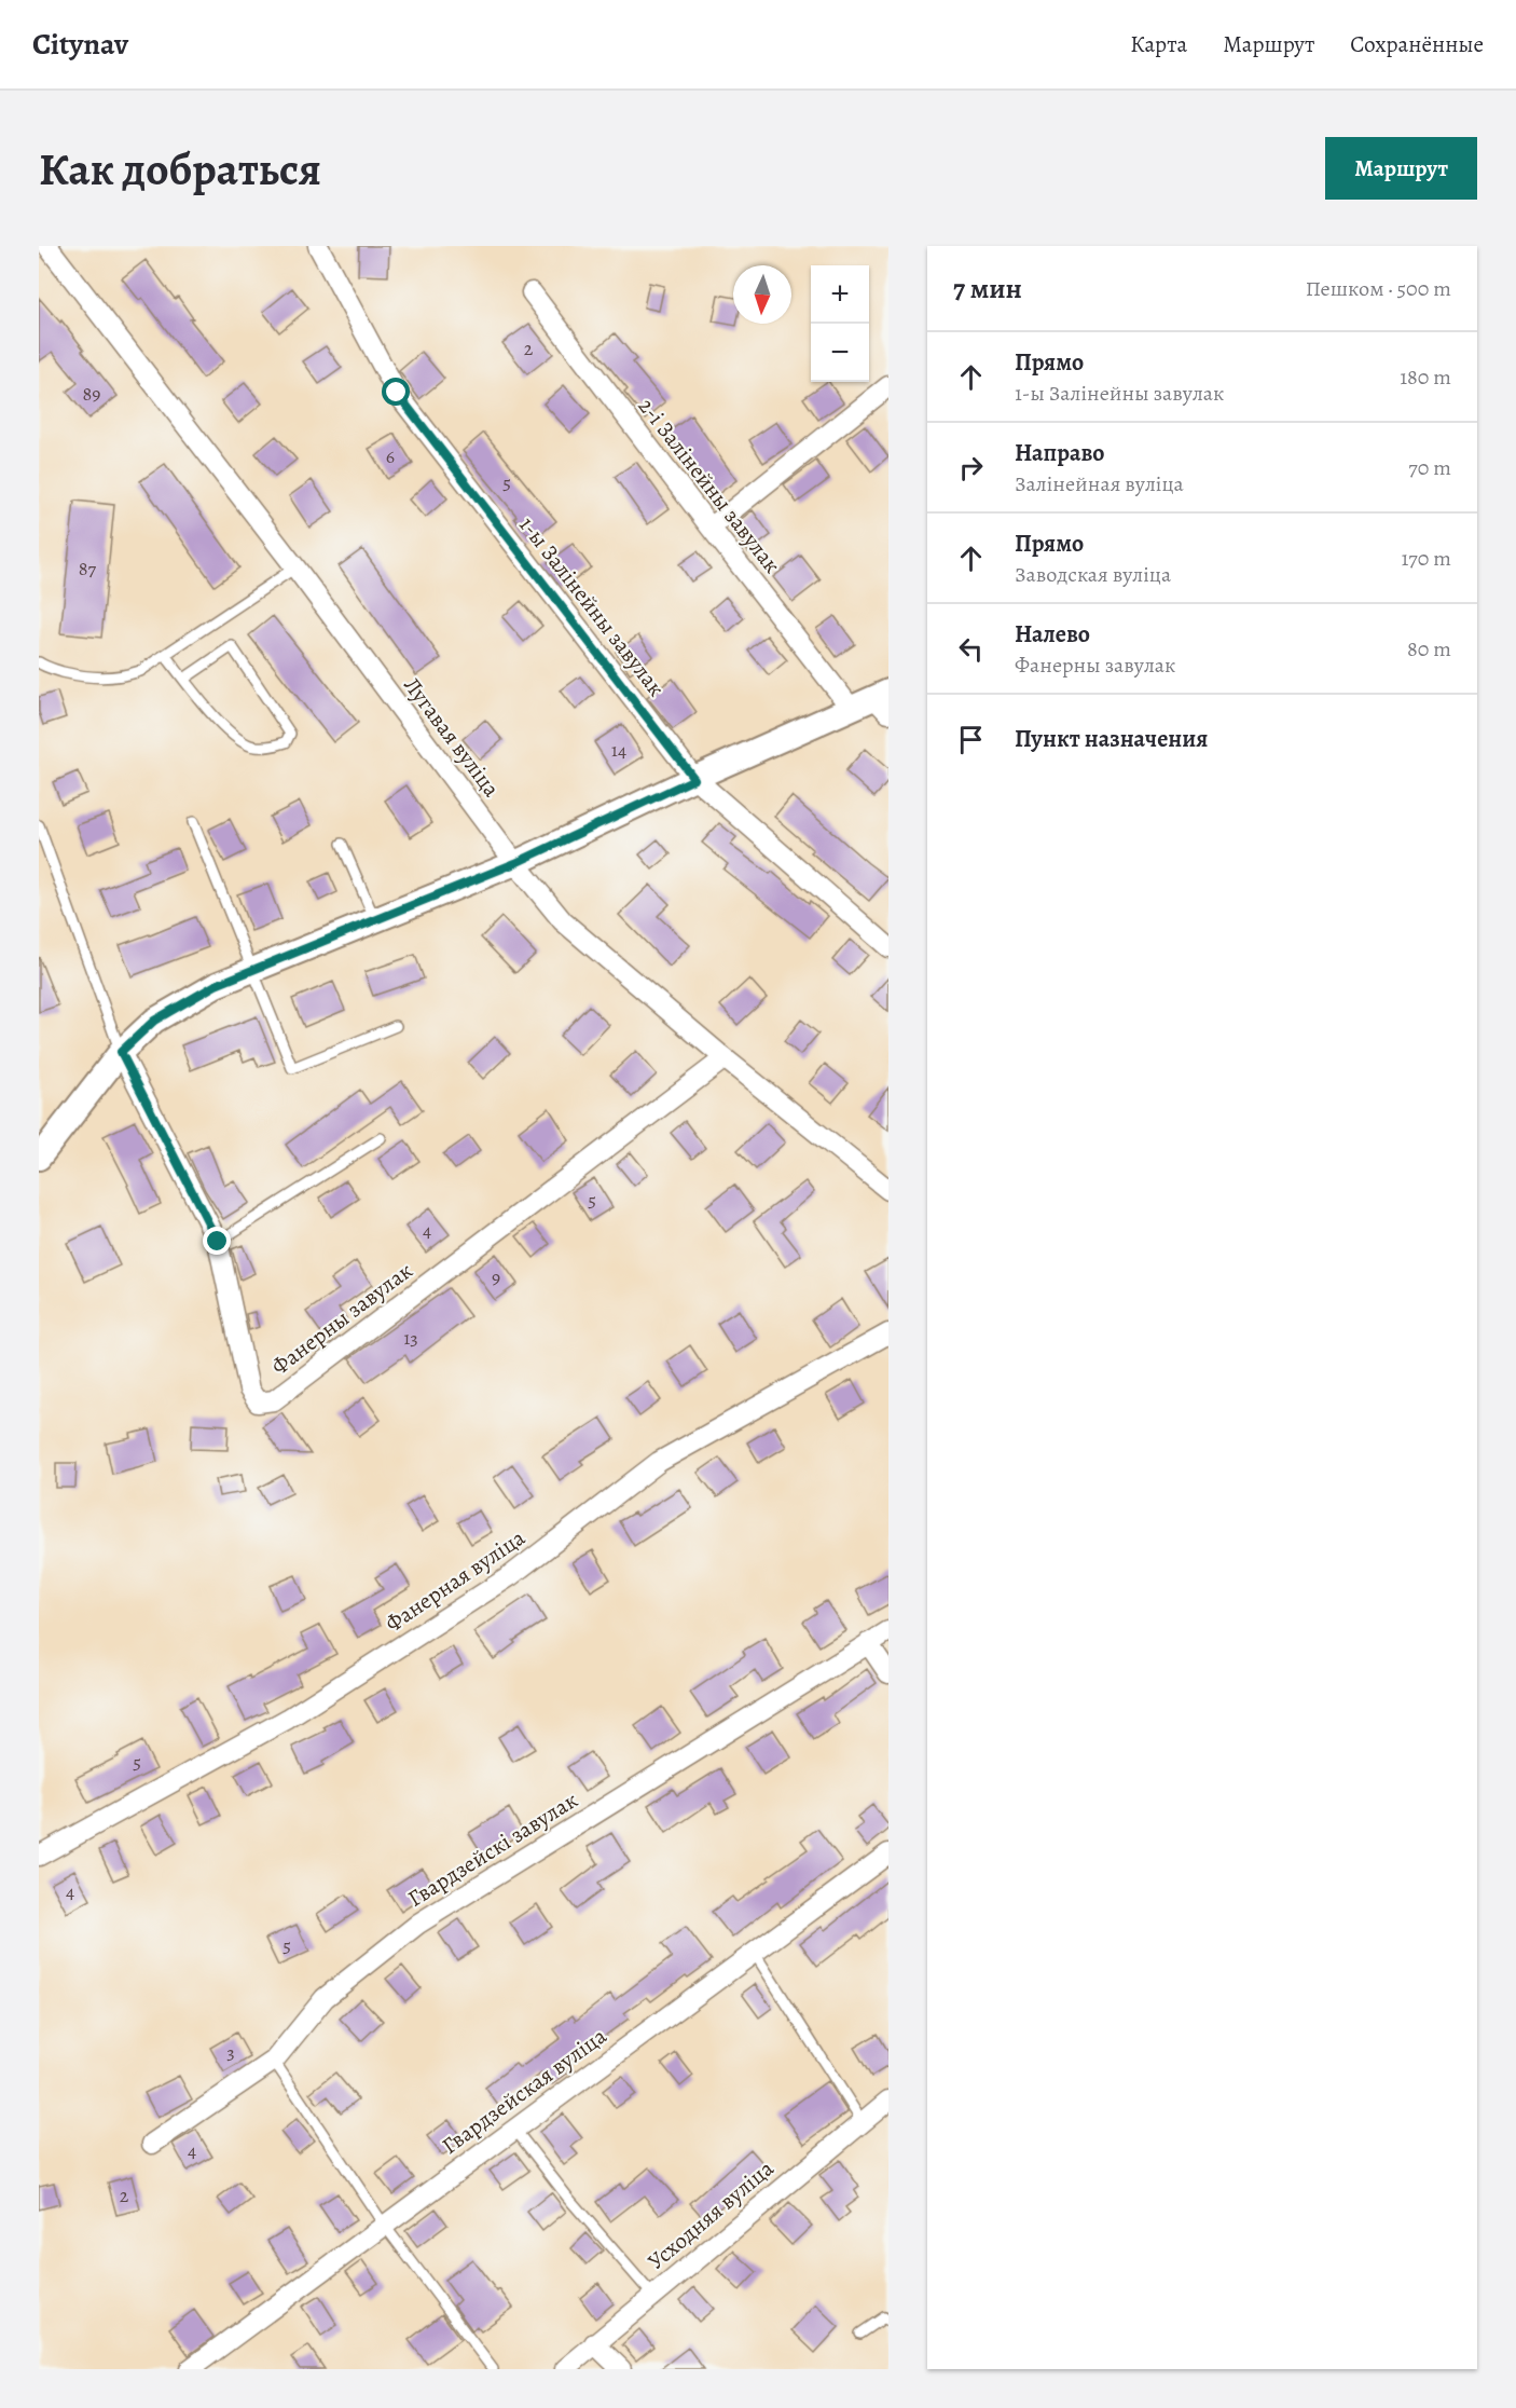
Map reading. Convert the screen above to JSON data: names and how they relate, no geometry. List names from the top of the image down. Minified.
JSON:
{"streets":{"street":["2-і Залінейны завулак","1-ы Залінейны завулак","Лугавая вуліца","Фанерны завулак","Фанерная вуліца","Гвардзейскі завулак","Гвардзейская вуліца","Усходняя вуліца"]},"crossings":[["Лугавая вуліца","Фанерны завулак"]],"house_numbers":["2","89","6","5","87","14","5","4","9","13","5","4","5","3","4","2"],"north":"bottom","page":{"header":"Citynav","nav":["Карта","Маршрут","Сохранённые"],"buttons":"Маршрут","title":"Как добраться","heading":["7 мин","Пешком · 500 m"],"map_buttons":["+","−"],"list":[["Прямо","1-ы Залінейны завулак","180 m"],["Направо","Залінейная вуліца","70 m"],["Прямо","Заводская вуліца","170 m"],["Налево","Фанерны завулак","80 m"],"Пункт назначения"]}}
